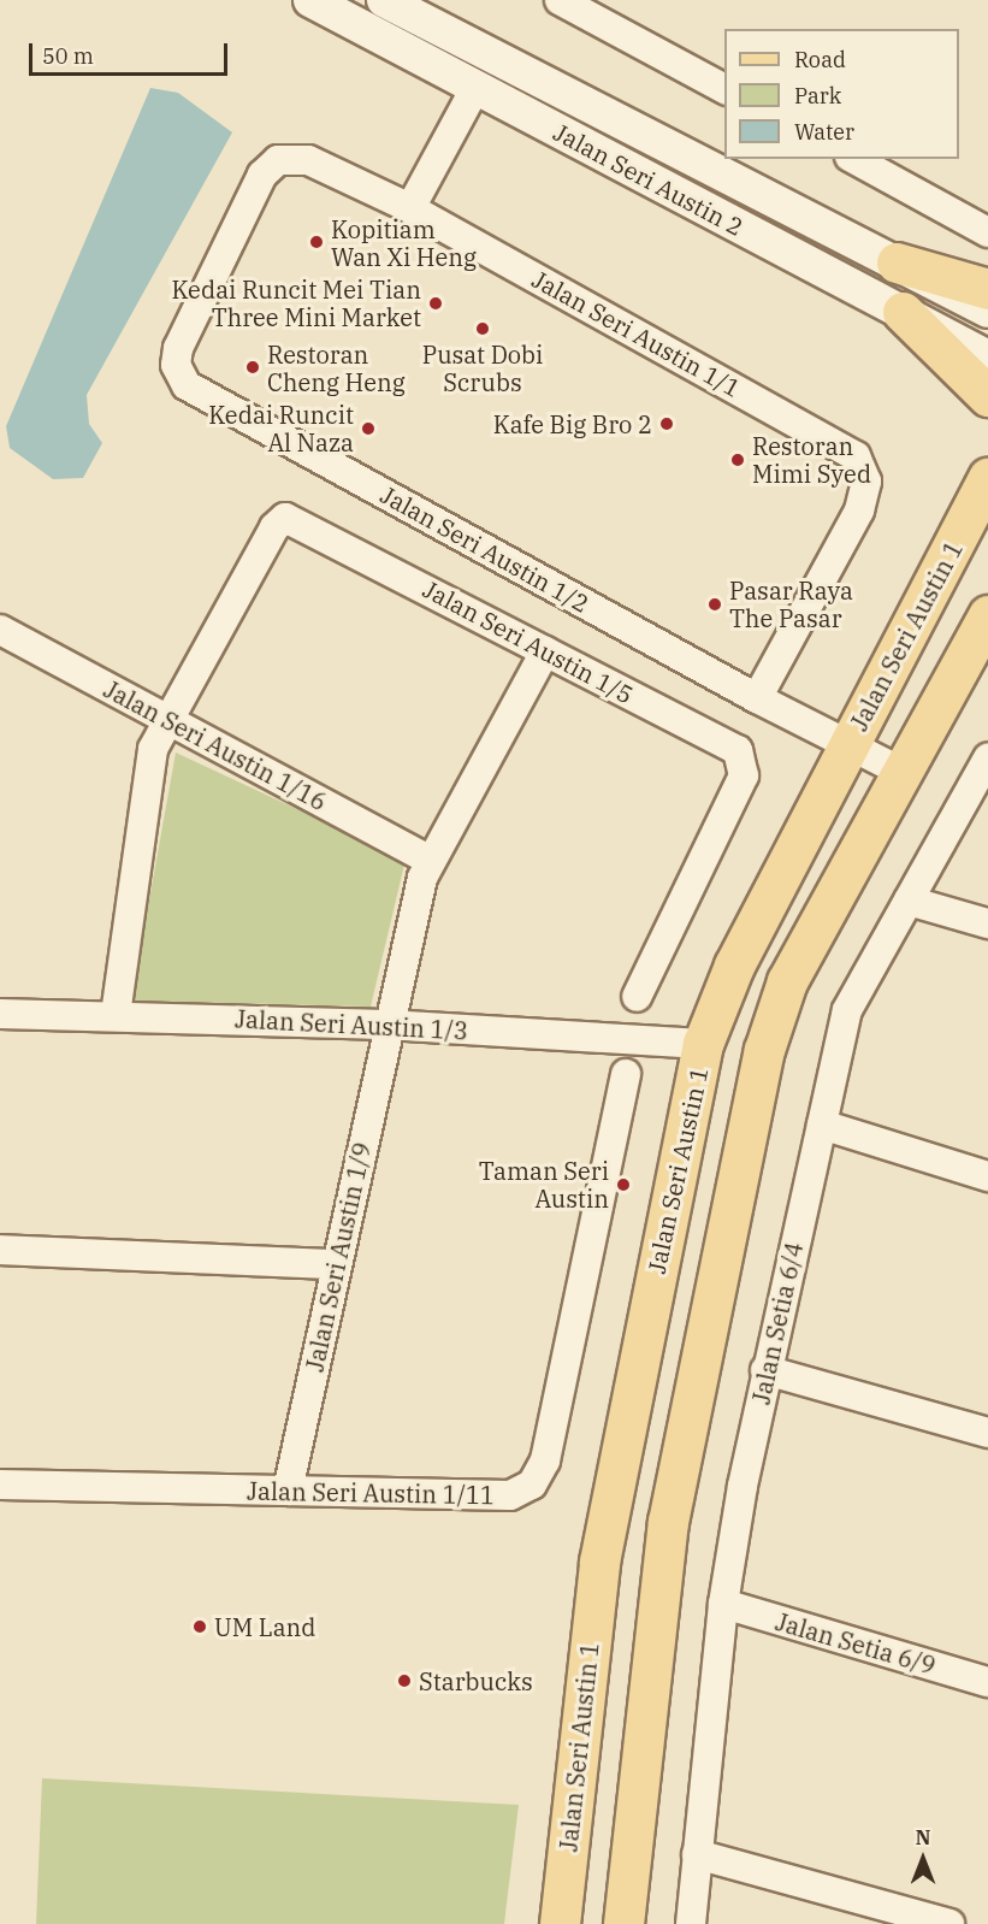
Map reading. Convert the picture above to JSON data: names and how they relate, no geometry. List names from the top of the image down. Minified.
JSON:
{"streets":{"main road":["Jalan Seri Austin 1"],"street":["Jalan Seri Austin 2","Jalan Seri Austin 1/1","Jalan Seri Austin 1/2","Jalan Seri Austin 1/5","Jalan Seri Austin 1/16","Jalan Seri Austin 1/3","Jalan Seri Austin 1/9","Jalan Setia 6/4","Jalan Seri Austin 1/11","Jalan Setia 6/9"]},"crossings":[["Jalan Seri Austin 1/1","Jalan Seri Austin 1/2"],["Jalan Seri Austin 1/2","Jalan Seri Austin 1"],["Jalan Seri Austin 1","Jalan Seri Austin 1/3"],["Jalan Seri Austin 1/5","Jalan Seri Austin 1/16"],["Jalan Seri Austin 1/5","Jalan Seri Austin 1/9"],["Jalan Seri Austin 1/16","Jalan Seri Austin 1/9"],["Jalan Seri Austin 1/3","Jalan Seri Austin 1/9"],["Jalan Seri Austin 1/9","Jalan Seri Austin 1/11"],["Jalan Setia 6/4","Jalan Setia 6/9"]],"places":["Kopitiam Wan Xi Heng","Kedai Runcit Mei Tian Three Mini Market","Pusat Dobi Scrubs","Restoran Cheng Heng","Kafe Big Bro 2","Kedai Runcit Al Naza","Restoran Mimi Syed","Pasar Raya The Pasar","Taman Seri Austin","UM Land","Starbucks"],"legend":["Road","Park","Water"],"scale_bar":"50 m","north":"top"}
